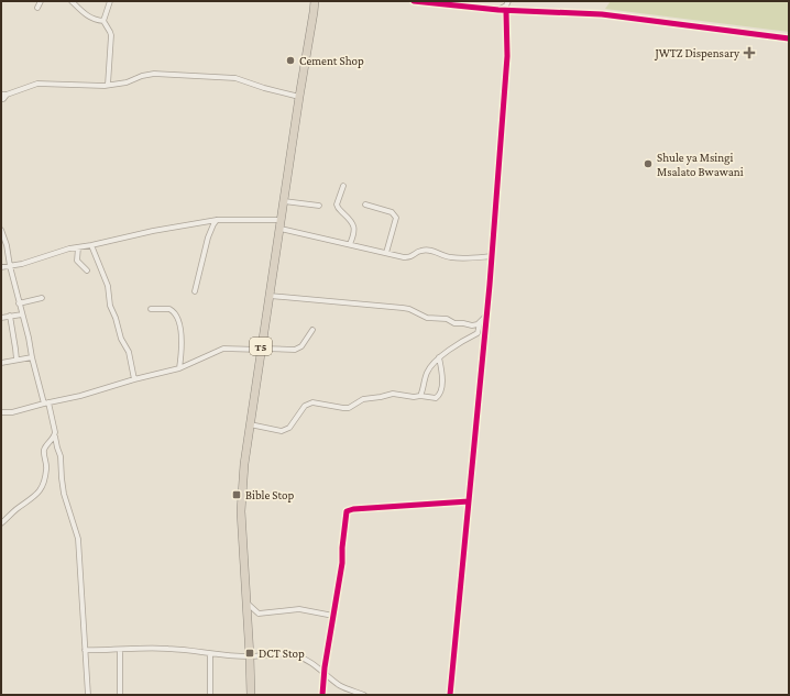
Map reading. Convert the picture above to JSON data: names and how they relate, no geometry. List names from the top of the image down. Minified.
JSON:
{"streets":{"highway":["T5"]},"places":{"health":["JWTZ Dispensary"],"other":["Cement Shop","Shule ya Msingi Msalato Bwawani"],"transit":["Bible Stop","DCT Stop"]}}
